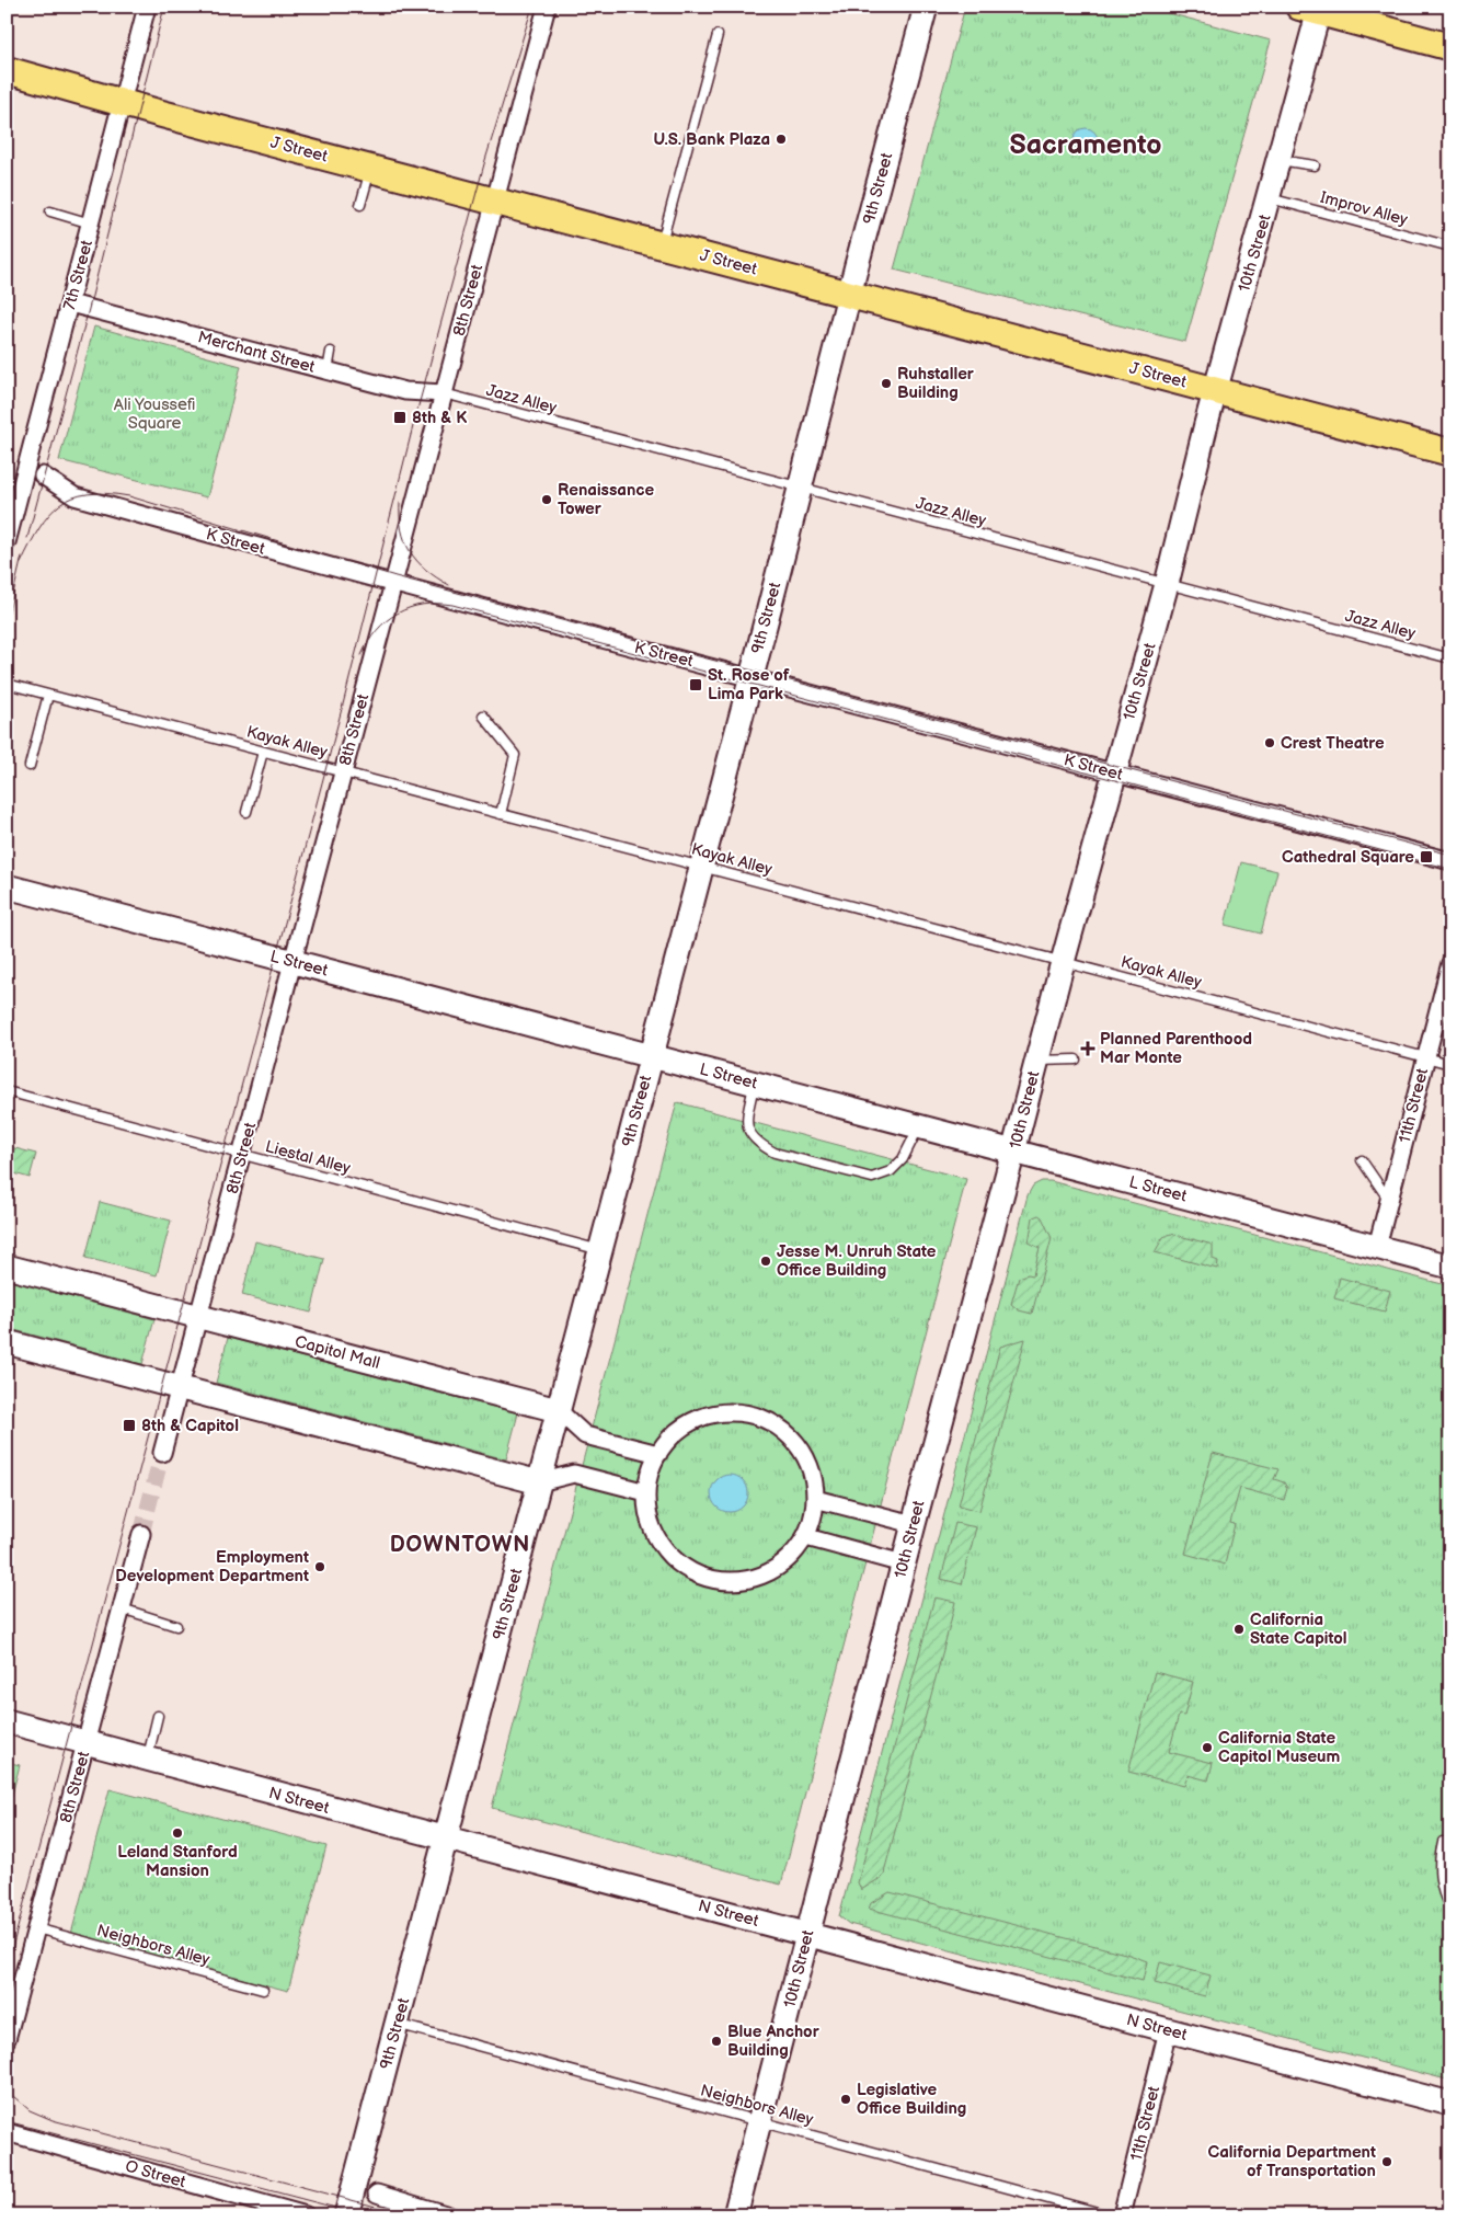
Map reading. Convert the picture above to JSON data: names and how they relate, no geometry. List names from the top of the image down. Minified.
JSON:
{"streets":{"main road":["J Street","9th Street","10th Street","L Street","Capitol Mall","N Street"],"street":["7th Street","8th Street","Merchant Street","K Street","11th Street","O Street"],"lane":["Improv Alley","Jazz Alley","Kayak Alley","Liestal Alley","Neighbors Alley"]},"crossings":[["J Street","9th Street"],["J Street","10th Street"],["J Street","7th Street"],["J Street","8th Street"],["9th Street","Jazz Alley"],["9th Street","K Street"],["9th Street","Kayak Alley"],["9th Street","L Street"],["9th Street","Liestal Alley"],["9th Street","Capitol Mall"],["9th Street","N Street"],["9th Street","Neighbors Alley"],["Improv Alley","10th Street"],["10th Street","Jazz Alley"],["10th Street","K Street"],["10th Street","Kayak Alley"],["10th Street","L Street"],["10th Street","N Street"],["10th Street","Neighbors Alley"],["7th Street","Merchant Street"],["8th Street","Merchant Street"],["8th Street","Jazz Alley"],["8th Street","K Street"],["8th Street","Kayak Alley"],["8th Street","L Street"],["8th Street","Liestal Alley"],["8th Street","Capitol Mall"],["8th Street","N Street"],["8th Street","Neighbors Alley"],["Merchant Street","Jazz Alley"],["Kayak Alley","11th Street"],["L Street","11th Street"],["11th Street","N Street"]],"districts":["Sacramento","DOWNTOWN"],"parks":["Ali Youssefi Square"],"places":{"other":["U.S. Bank Plaza","Ruhstaller Building","Renaissance Tower","Crest Theatre","Jesse M. Unruh State Office Building","Employment Development Department","California State Capitol","California State Capitol Museum","Leland Stanford Mansion","Blue Anchor Building","Legislative Office Building","California Department of Transportation"],"transit":["8th & K","St. Rose of Lima Park","Cathedral Square","8th & Capitol"],"health":["Planned Parenthood Mar Monte"]}}
